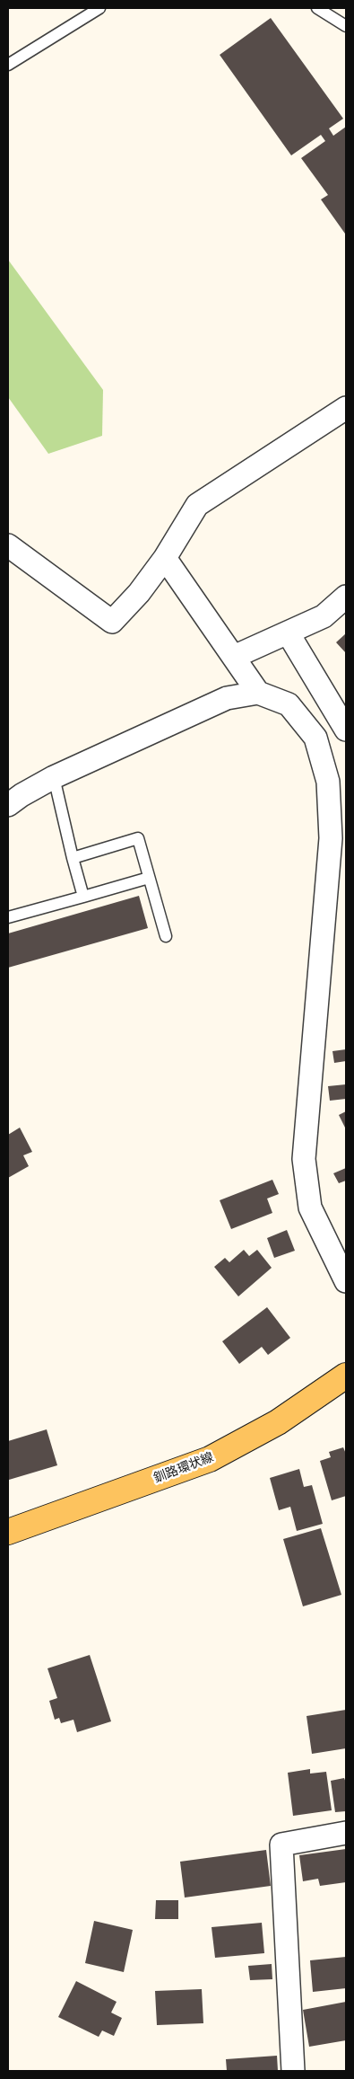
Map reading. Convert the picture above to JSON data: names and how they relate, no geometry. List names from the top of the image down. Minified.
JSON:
{"streets":{"main road":["釧路環状線"]}}
